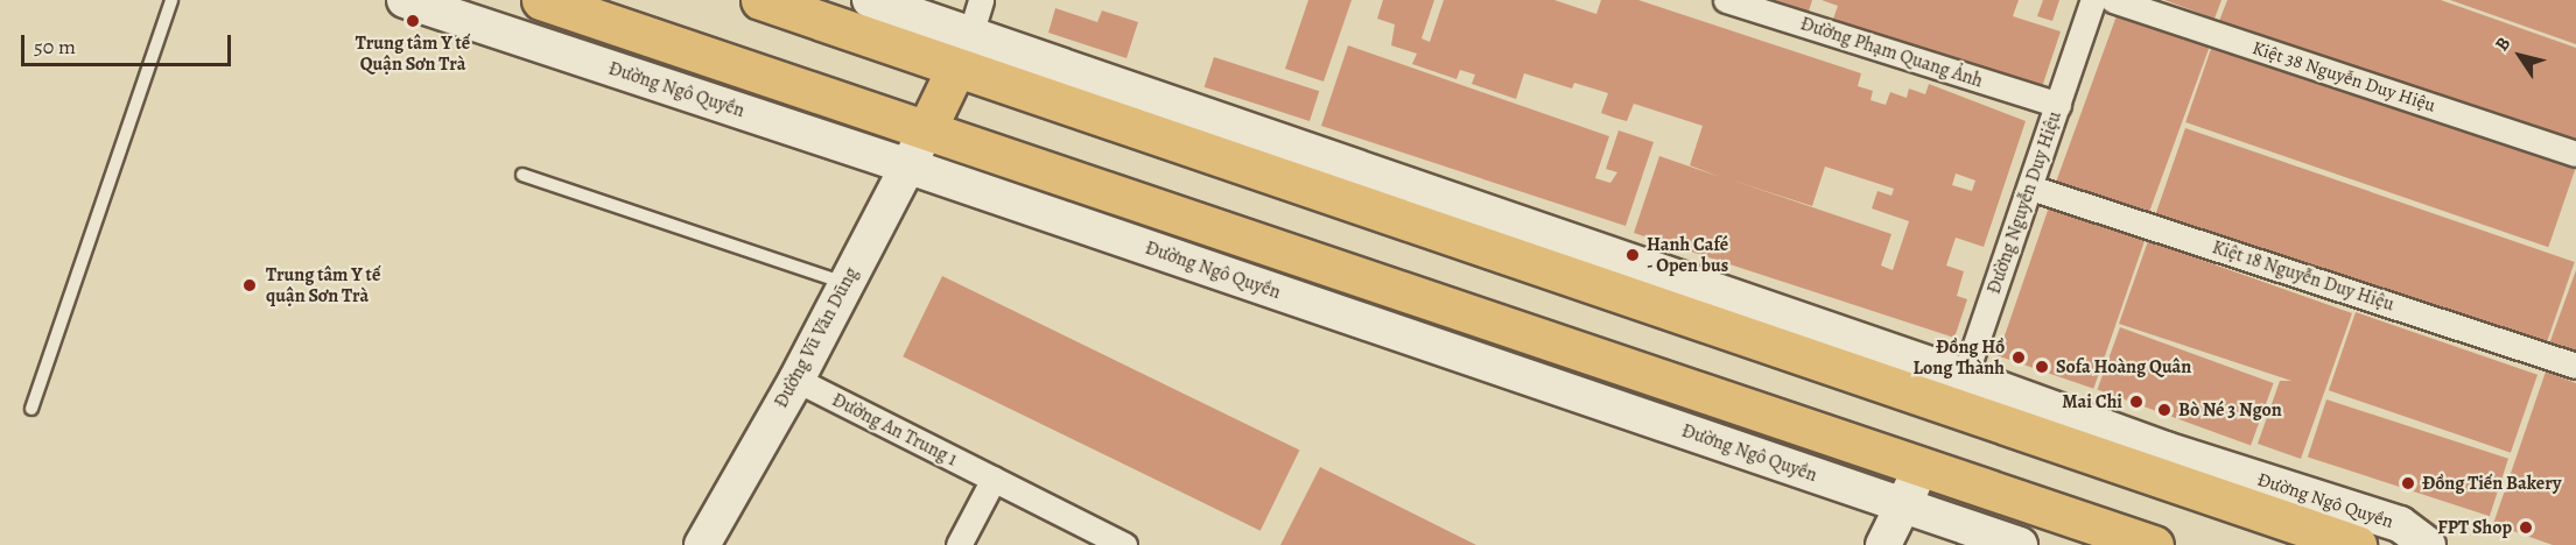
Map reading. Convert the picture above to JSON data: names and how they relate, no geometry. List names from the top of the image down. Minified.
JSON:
{"streets":{"highway":["Đường Ngô Quyền"],"street":["Đường Phạm Quang Ảnh","Kiệt 38 Nguyễn Duy Hiệu","Đường Nguyễn Duy Hiệu","Kiệt 18 Nguyễn Duy Hiệu","Đường Vũ Văn Dũng","Đường An Trung 1"]},"crossings":[["Đường Phạm Quang Ảnh","Đường Nguyễn Duy Hiệu"],["Đường Ngô Quyền","Đường Nguyễn Duy Hiệu"],["Đường Ngô Quyền","Đường Vũ Văn Dũng"],["Đường Nguyễn Duy Hiệu","Kiệt 18 Nguyễn Duy Hiệu"],["Đường Vũ Văn Dũng","Đường An Trung 1"]],"places":["Trung tâm Y tế Quận Sơn Trà","Hanh Café - Open bus","Trung tâm Y tế quận Sơn Trà","Đồng Hồ Long Thành","Sofa Hoàng Quân","Mai Chi","Bò Né 3 Ngon","Đồng Tiến Bakery","FPT Shop"],"scale_bar":"50 m","north":"top left"}
